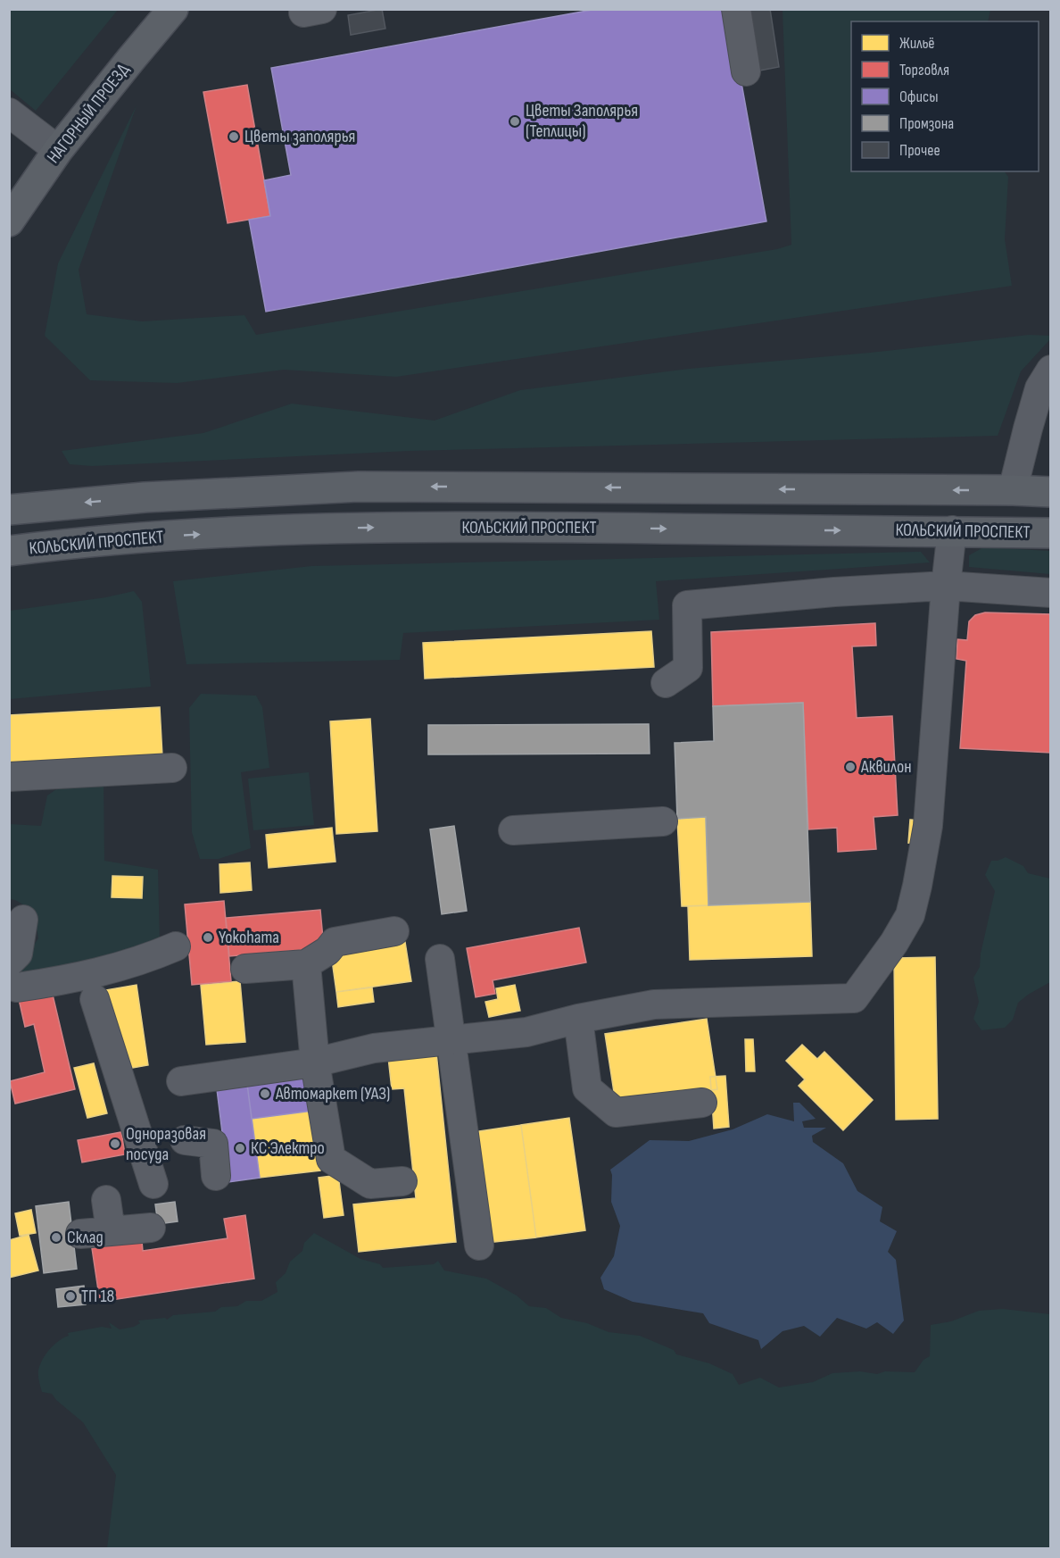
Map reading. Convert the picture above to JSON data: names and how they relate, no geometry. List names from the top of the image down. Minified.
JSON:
{"streets":{"main road":["НАГОРНЫЙ ПРОЕЗД","КОЛЬСКИЙ ПРОСПЕКТ"]},"places":["Цветы Заполярья (Теплицы)","Цветы заполярья","Аквилон","Yokohama","Автомаркет (УАЗ)","Одноразовая посуда","КС Электро","Склад","ТП 18"],"legend":["Жильё","Торговля","Офисы","Промзона","Прочее"]}
